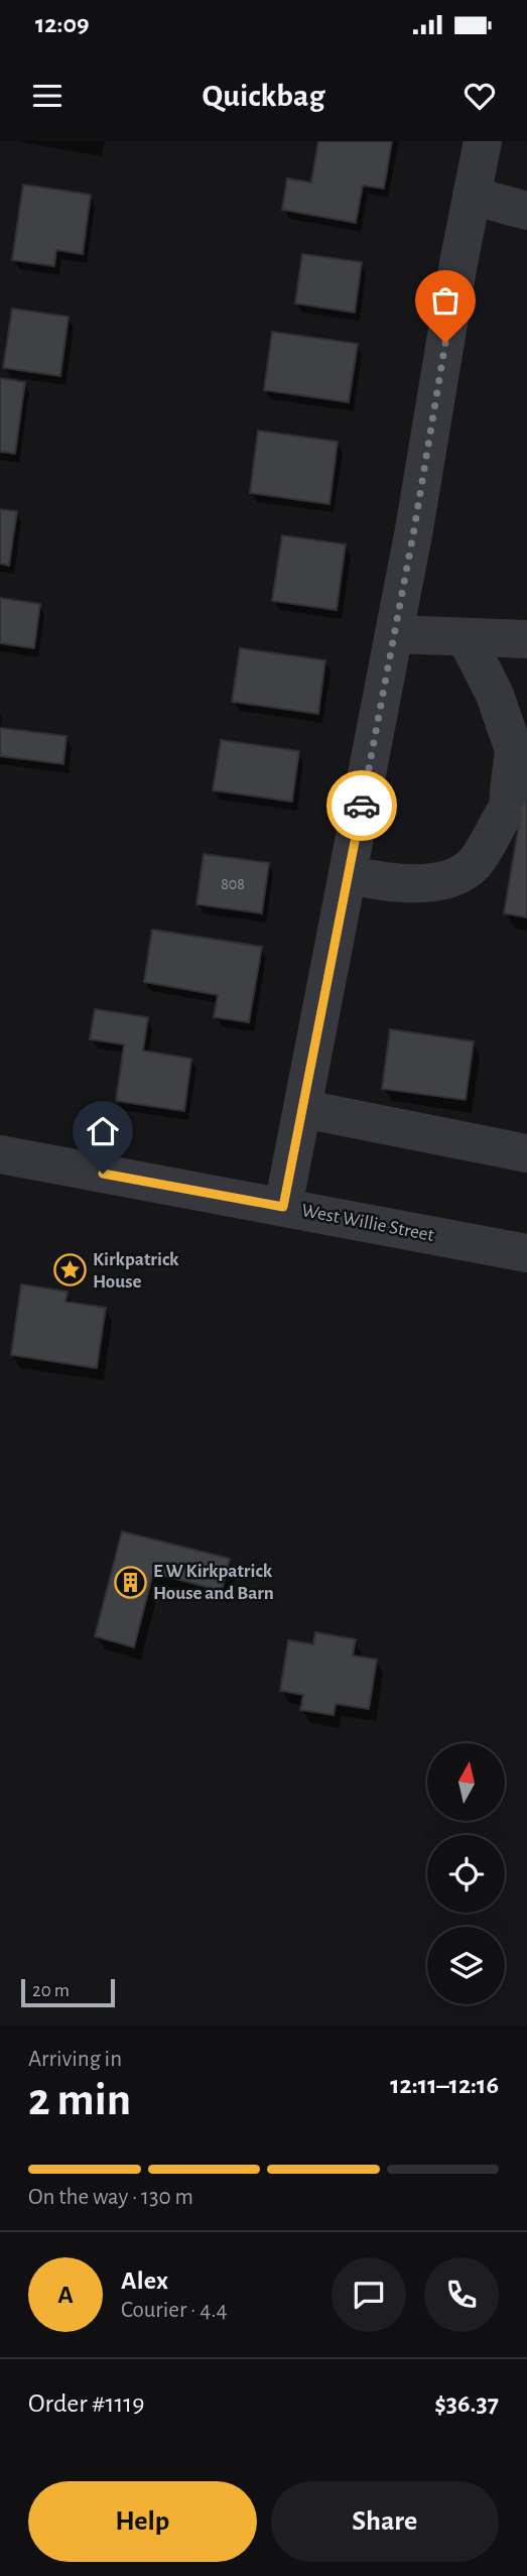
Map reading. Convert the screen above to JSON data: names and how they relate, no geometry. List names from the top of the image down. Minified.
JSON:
{"streets":{"street":["West Willie Street"]},"places":{"place":["Kirkpatrick House"],"building":["E W Kirkpatrick House and Barn"]},"house_numbers":["808"],"scale_bar":"20 m","north":"top","page":{"status":"12:09","header":"Quickbag","scale":"20 m","heading":["2 min","Arriving in","12:11–12:16"],"panel":["Alex","Courier · 4.4","Order #1119","$36.37"],"bar":"On the way · 130 m","round":"A","buttons":["Help","Share"]}}
